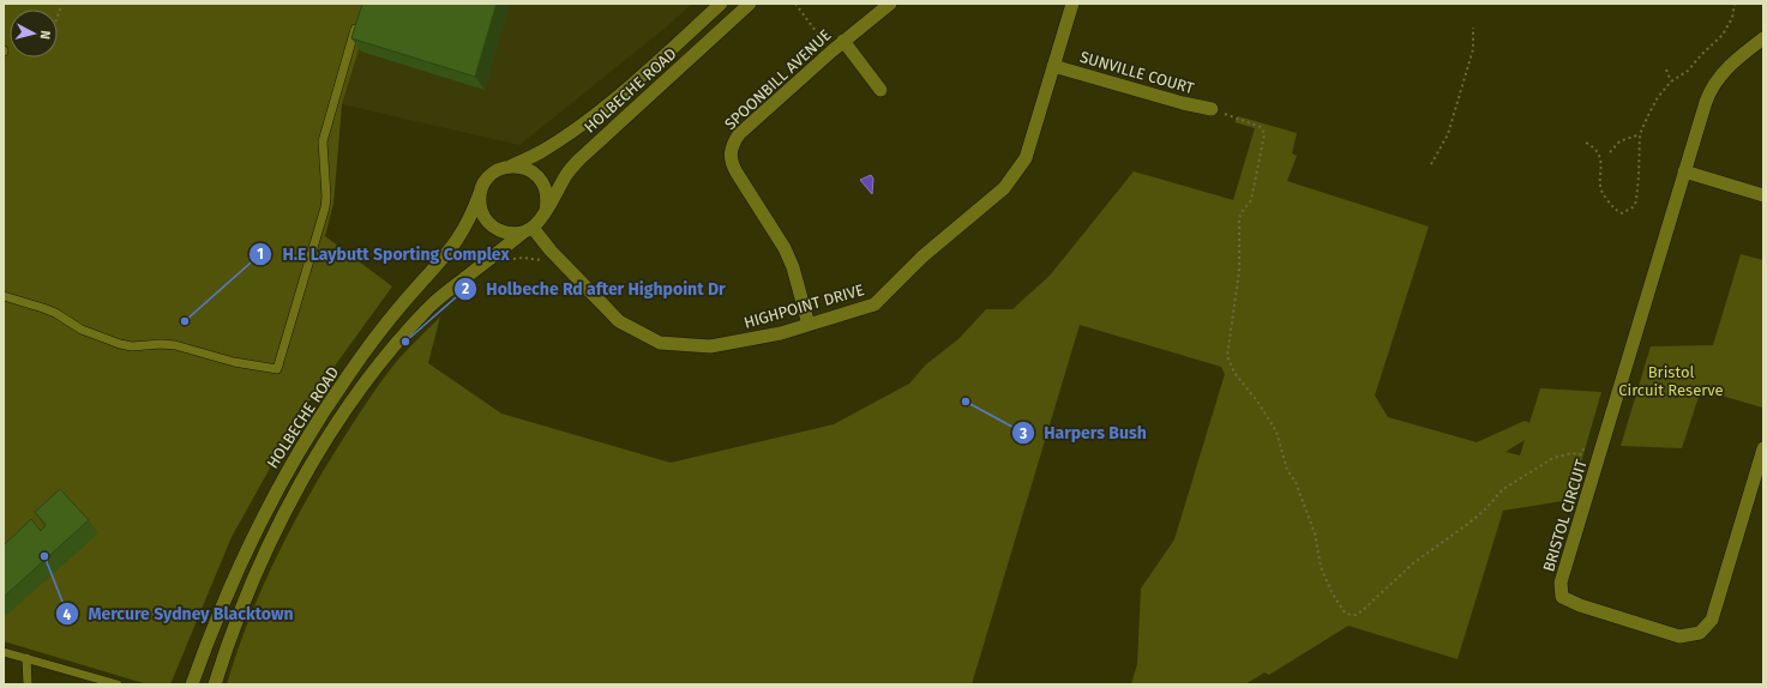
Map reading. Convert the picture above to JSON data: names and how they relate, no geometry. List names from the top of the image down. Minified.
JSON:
{"streets":{"street":["SUNVILLE COURT","SPOONBILL AVENUE","HOLBECHE ROAD","HIGHPOINT DRIVE","BRISTOL CIRCUIT"]},"crossings":[["SUNVILLE COURT","HIGHPOINT DRIVE"],["SPOONBILL AVENUE","HIGHPOINT DRIVE"],["HOLBECHE ROAD","HIGHPOINT DRIVE"]],"parks":["Bristol Circuit Reserve"],"places":["H.E Laybutt Sporting Complex","Holbeche Rd after Highpoint Dr","Harpers Bush","Mercure Sydney Blacktown"],"north":"right"}
